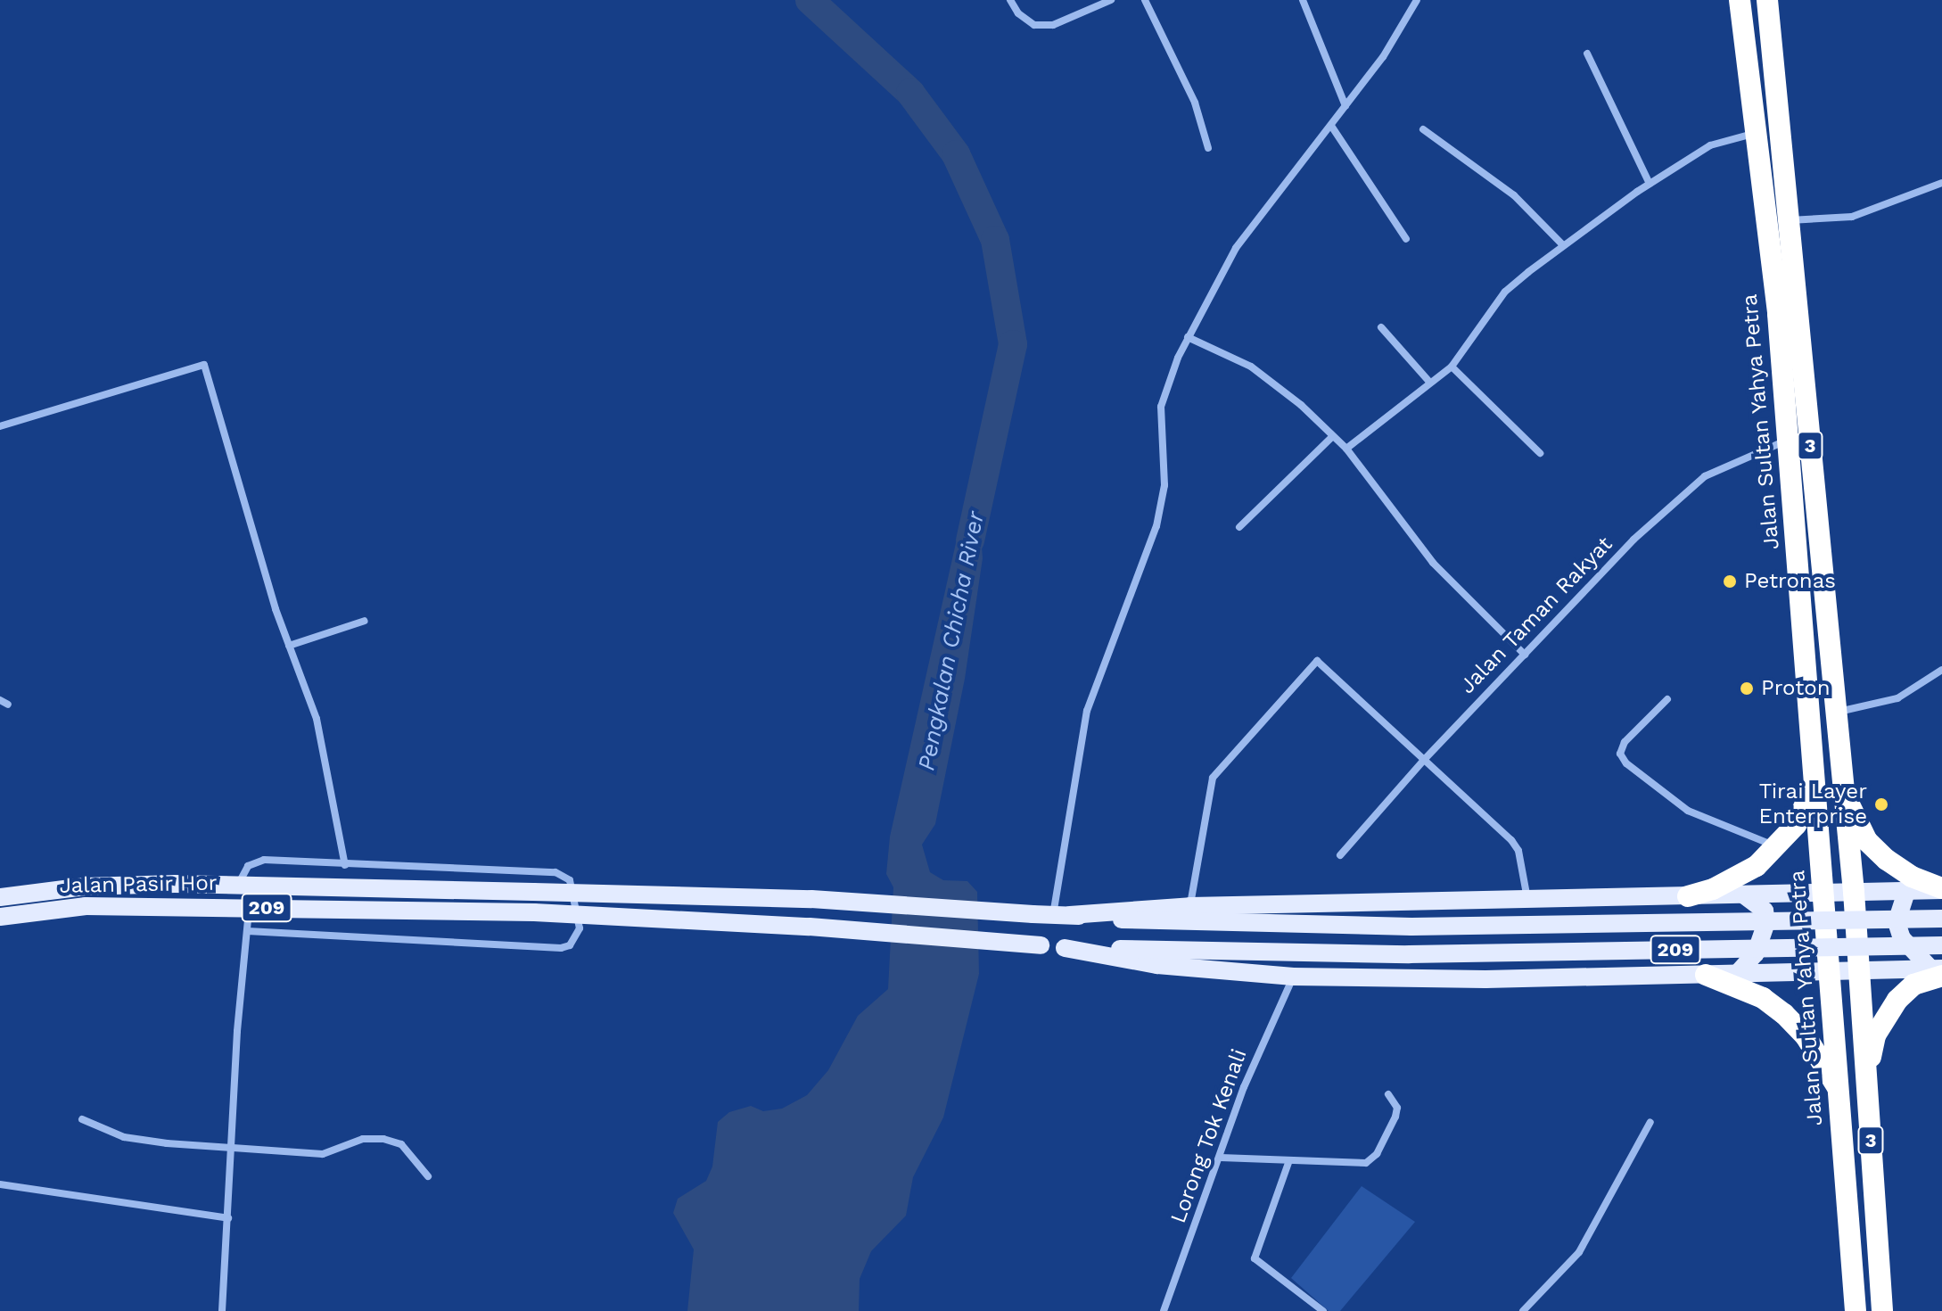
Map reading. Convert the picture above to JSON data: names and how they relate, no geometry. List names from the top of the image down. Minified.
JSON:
{"streets":{"highway":["Jalan Sultan Yahya Petra","3"],"main road":["Jalan Pasir Hor","209"],"street":["Jalan Taman Rakyat","Lorong Tok Kenali"]},"crossings":[["Jalan Sultan Yahya Petra","Jalan Taman Rakyat"],["Jalan Pasir Hor","209"]],"water":["Pengkalan Chicha River"],"places":["Petronas","Proton","Tirai Layer Enterprise"]}
